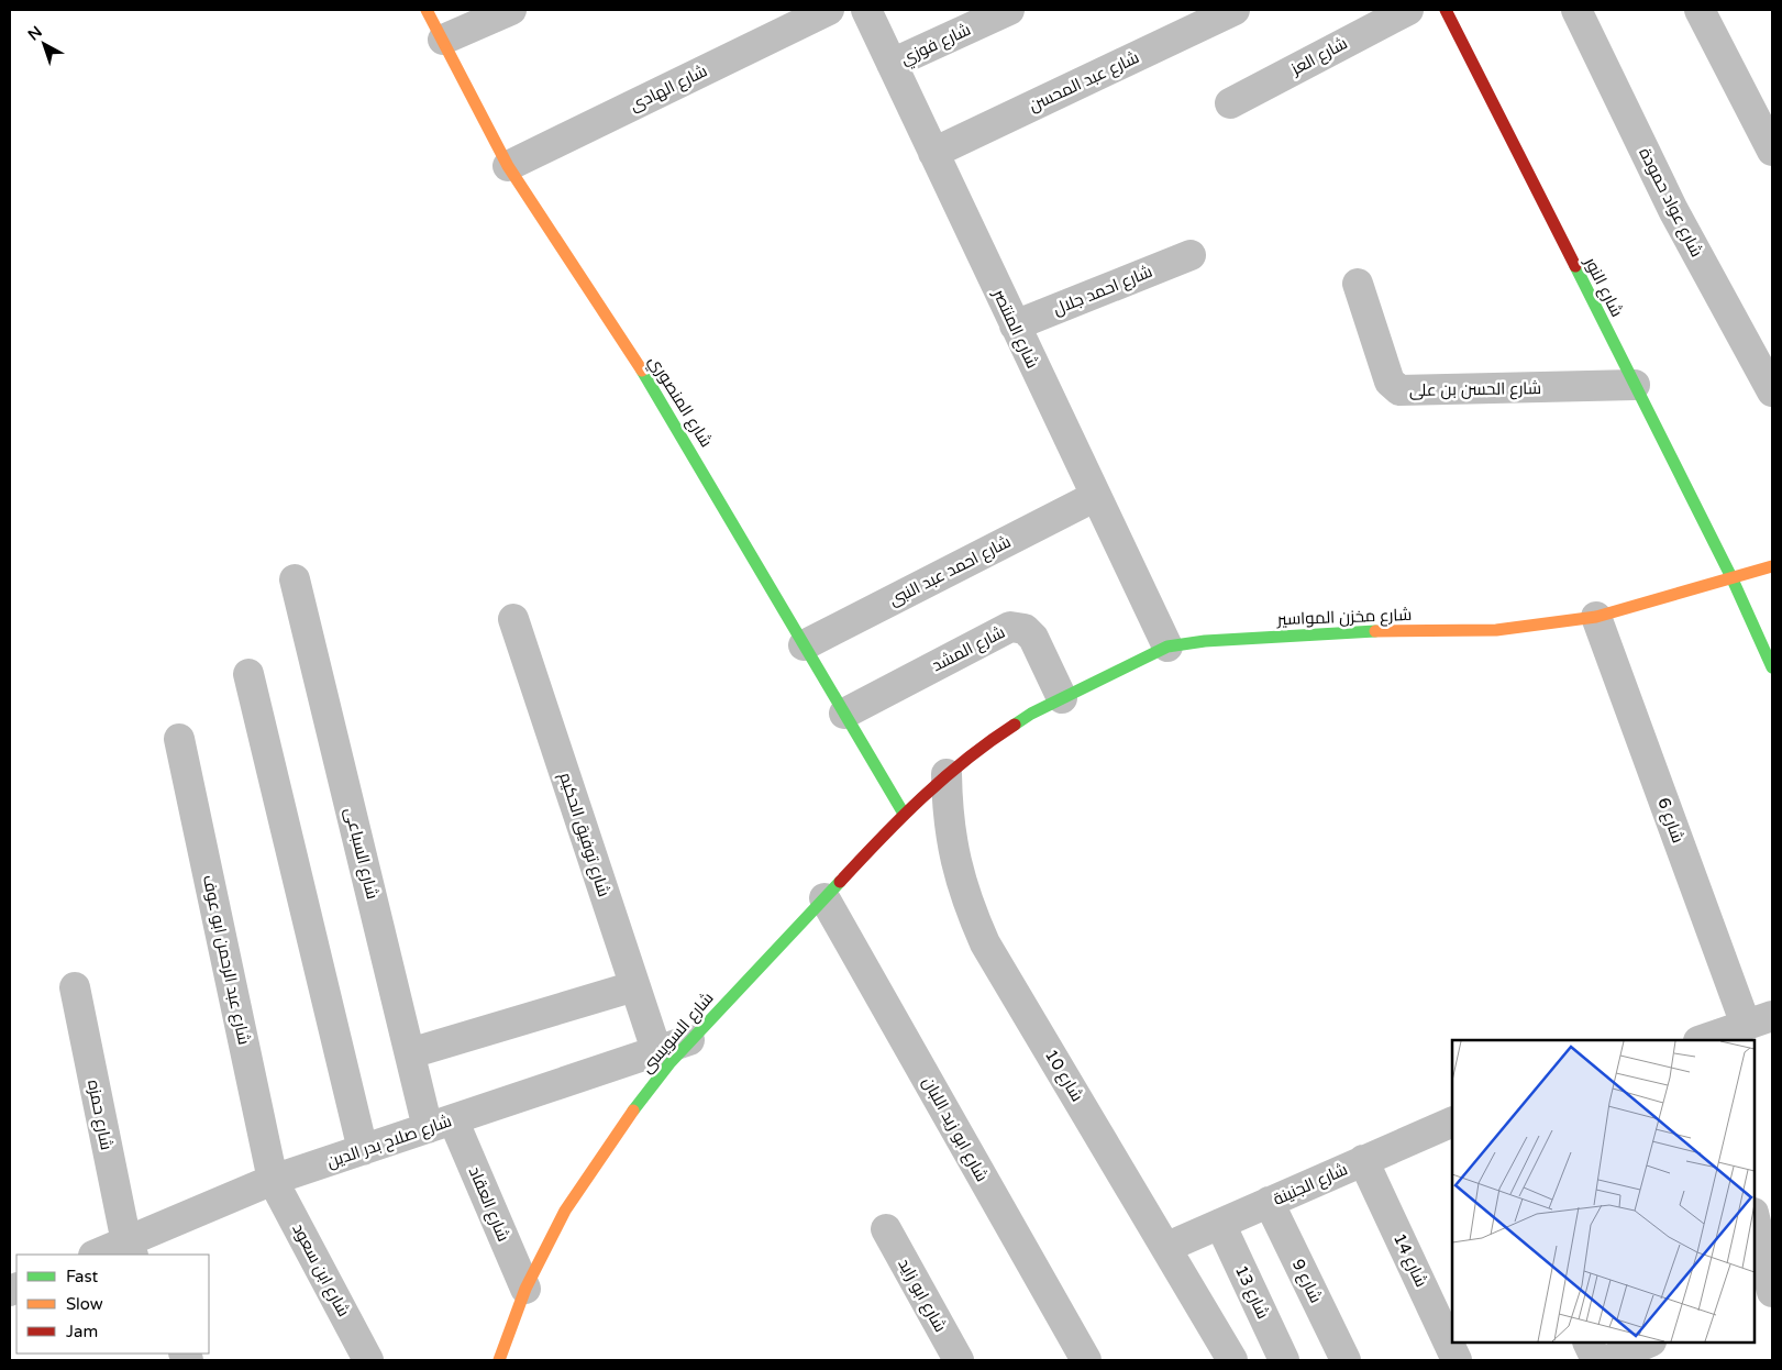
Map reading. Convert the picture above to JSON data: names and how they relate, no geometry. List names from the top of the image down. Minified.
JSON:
{"streets":{"street":["شارع فوزي","شارع العز","شارع عبد المحسن","شارع الهادى","شارع عواد حمودة","شارع النور","شارع احمد جلال","شارع المنتصر","شارع الحسن بن على","شارع المنصوري","شارع احمد عبد النبى","شارع مخزن المواسير","شارع المشد","شارع 6","شارع توفيق الحكيم","شارع السباعى","شارع عبد الرحمن ابو عوف","شارع السويسى","شارع 10","شارع حمزه","شارع ابو زيد اللبان","شارع صلاح بدر الدين","شارع الجنينة","شارع العقاد","شارع 14","شارع ابن سعود","شارع 9","شارع 13","شارع ابو زايد"]},"crossings":[["شارع فوزي","شارع المنتصر"],["شارع عبد المحسن","شارع المنتصر"],["شارع الهادى","شارع المنصوري"],["شارع النور","شارع الحسن بن على"],["شارع النور","شارع مخزن المواسير"],["شارع احمد جلال","شارع المنتصر"],["شارع المنتصر","شارع احمد عبد النبى"],["شارع المنتصر","شارع مخزن المواسير"],["شارع المنصوري","شارع احمد عبد النبى"],["شارع المنصوري","شارع المشد"],["شارع المنصوري","شارع السويسى"],["شارع مخزن المواسير","شارع المشد"],["شارع مخزن المواسير","شارع 6"],["شارع مخزن المواسير","شارع السويسى"],["شارع مخزن المواسير","شارع 10"],["شارع توفيق الحكيم","شارع صلاح بدر الدين"],["شارع السباعى","شارع صلاح بدر الدين"],["شارع السباعى","شارع العقاد"],["شارع عبد الرحمن ابو عوف","شارع صلاح بدر الدين"],["شارع عبد الرحمن ابو عوف","شارع ابن سعود"],["شارع السويسى","شارع 10"],["شارع السويسى","شارع ابو زيد اللبان"],["شارع السويسى","شارع صلاح بدر الدين"],["شارع السويسى","شارع العقاد"],["شارع 10","شارع الجنينة"],["شارع حمزه","شارع صلاح بدر الدين"],["شارع صلاح بدر الدين","شارع العقاد"],["شارع صلاح بدر الدين","شارع ابن سعود"],["شارع الجنينة","شارع 14"],["شارع الجنينة","شارع 9"],["شارع الجنينة","شارع 13"]],"legend":["Fast","Slow","Jam"],"north":"top left"}
